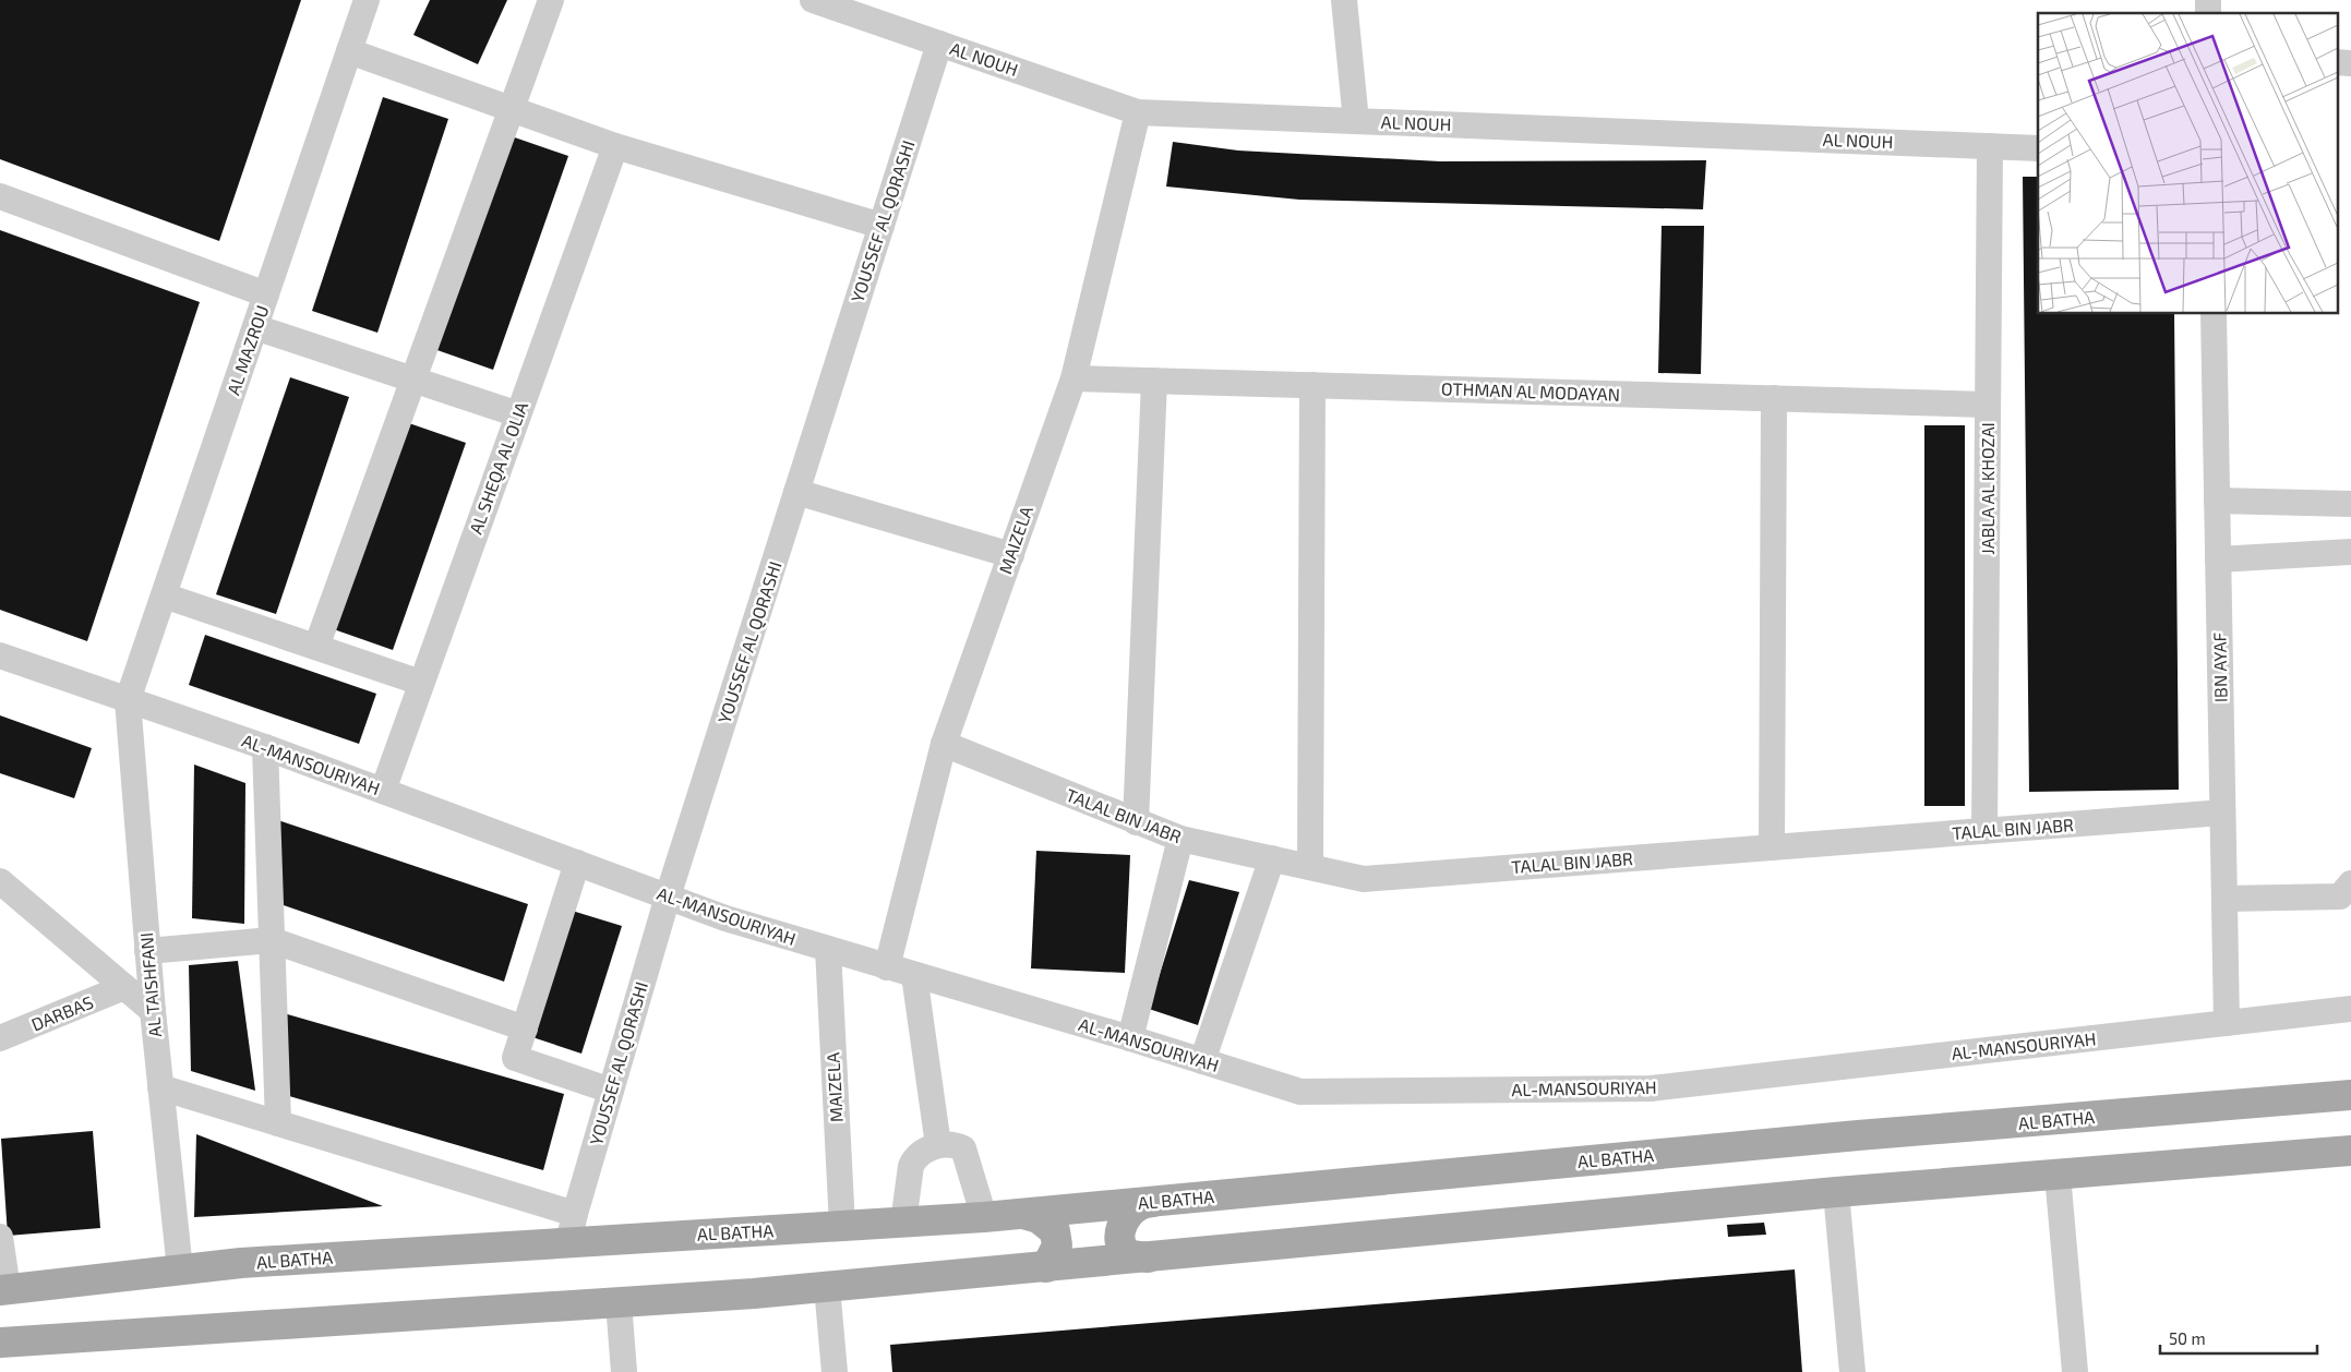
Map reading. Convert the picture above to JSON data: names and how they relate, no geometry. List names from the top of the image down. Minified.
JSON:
{"streets":{"main road":["AL BATHA"],"street":["AL NOUH","YOUSSEF AL QORASHI","AL MAZROU","OTHMAN AL MODAYAN","AL SHEQA AL OLIA","JABLA AL KHOZAI","MAIZELA","IBN AYAF","AL-MANSOURIYAH","TALAL BIN JABR","AL TAISHFANI","DARBAS"]},"crossings":[["AL NOUH","YOUSSEF AL QORASHI"],["AL NOUH","JABLA AL KHOZAI"],["AL NOUH","MAIZELA"],["YOUSSEF AL QORASHI","AL-MANSOURIYAH"],["YOUSSEF AL QORASHI","AL BATHA"],["AL MAZROU","AL-MANSOURIYAH"],["AL MAZROU","AL TAISHFANI"],["OTHMAN AL MODAYAN","JABLA AL KHOZAI"],["OTHMAN AL MODAYAN","MAIZELA"],["AL SHEQA AL OLIA","AL-MANSOURIYAH"],["JABLA AL KHOZAI","TALAL BIN JABR"],["MAIZELA","AL-MANSOURIYAH"],["MAIZELA","TALAL BIN JABR"],["MAIZELA","AL BATHA"],["IBN AYAF","AL-MANSOURIYAH"],["IBN AYAF","TALAL BIN JABR"],["AL-MANSOURIYAH","AL TAISHFANI"],["AL TAISHFANI","AL BATHA"]],"scale_bar":"50 m"}
